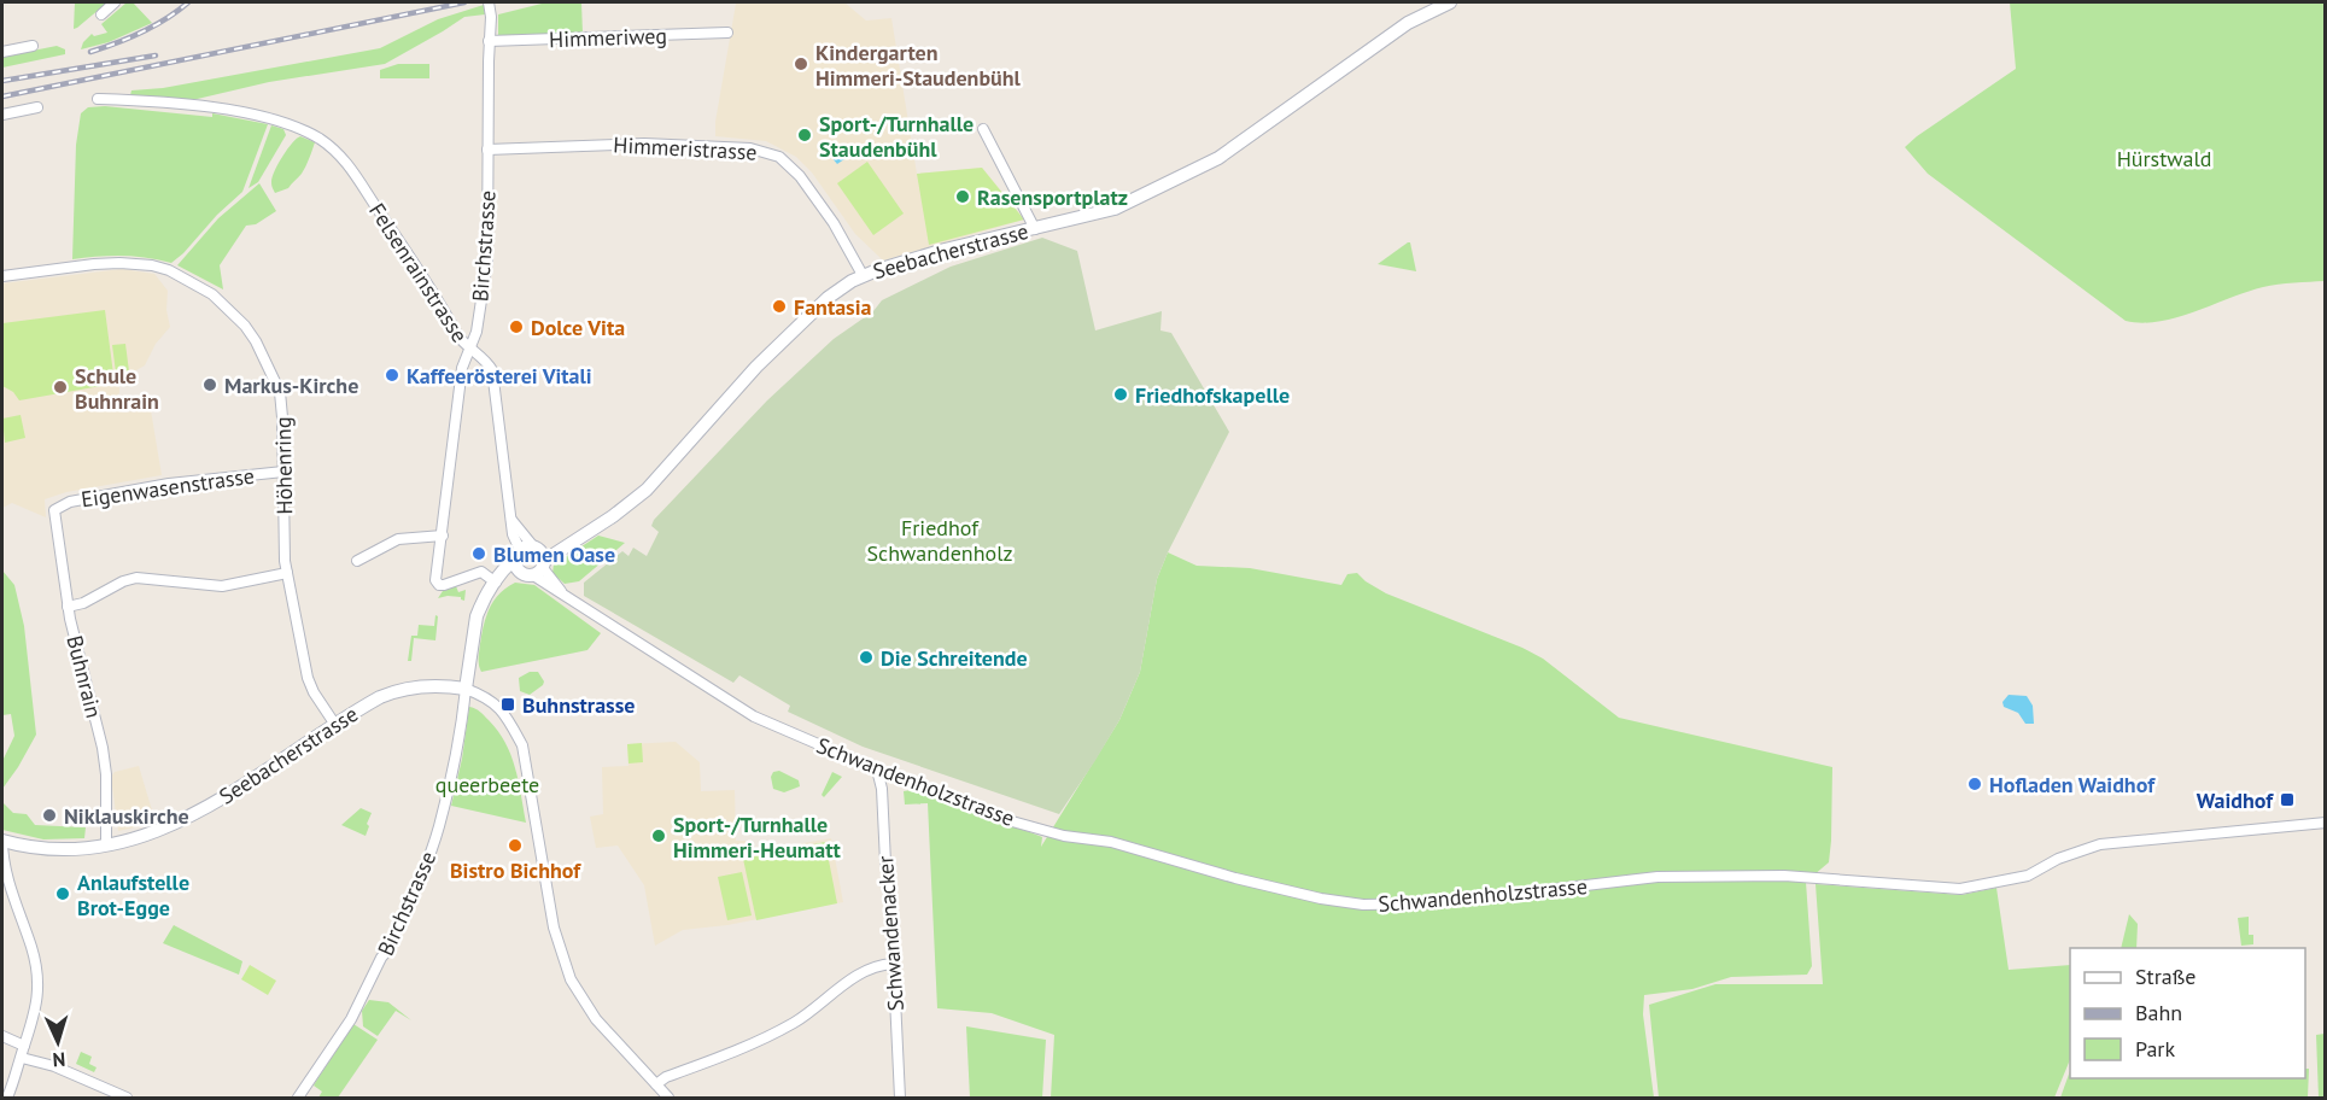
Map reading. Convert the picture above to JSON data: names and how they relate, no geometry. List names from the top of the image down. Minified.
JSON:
{"streets":{"street":["Himmeriweg","Himmeristrasse","Birchstrasse","Seebacherstrasse","Felsenrainstrasse","Höhenring","Eigenwasenstrasse","Buhnrain","Schwandenholzstrasse","Schwandenacker"]},"crossings":[["Himmeriweg","Birchstrasse"],["Himmeristrasse","Birchstrasse"],["Himmeristrasse","Seebacherstrasse"],["Birchstrasse","Seebacherstrasse"],["Birchstrasse","Felsenrainstrasse"],["Seebacherstrasse","Felsenrainstrasse"],["Seebacherstrasse","Buhnrain"],["Seebacherstrasse","Schwandenholzstrasse"],["Höhenring","Eigenwasenstrasse"],["Eigenwasenstrasse","Buhnrain"],["Schwandenholzstrasse","Schwandenacker"]],"parks":["Hürstwald","Friedhof Schwandenholz","queerbeete"],"places":{"other":["Kindergarten Himmeri-Staudenbühl","Sport-/Turnhalle Staudenbühl","Rasensportplatz","Fantasia","Dolce Vita","Kaffeerösterei Vitali","Markus-Kirche","Schule Buhnrain","Friedhofskapelle","Blumen Oase","Die Schreitende","Hofladen Waidhof","Niklauskirche","Sport-/Turnhalle Himmeri-Heumatt","Bistro Bichhof","Anlaufstelle Brot-Egge"],"transit":["Buhnstrasse","Waidhof"]},"legend":["Straße","Bahn","Park"],"north":"bottom"}
